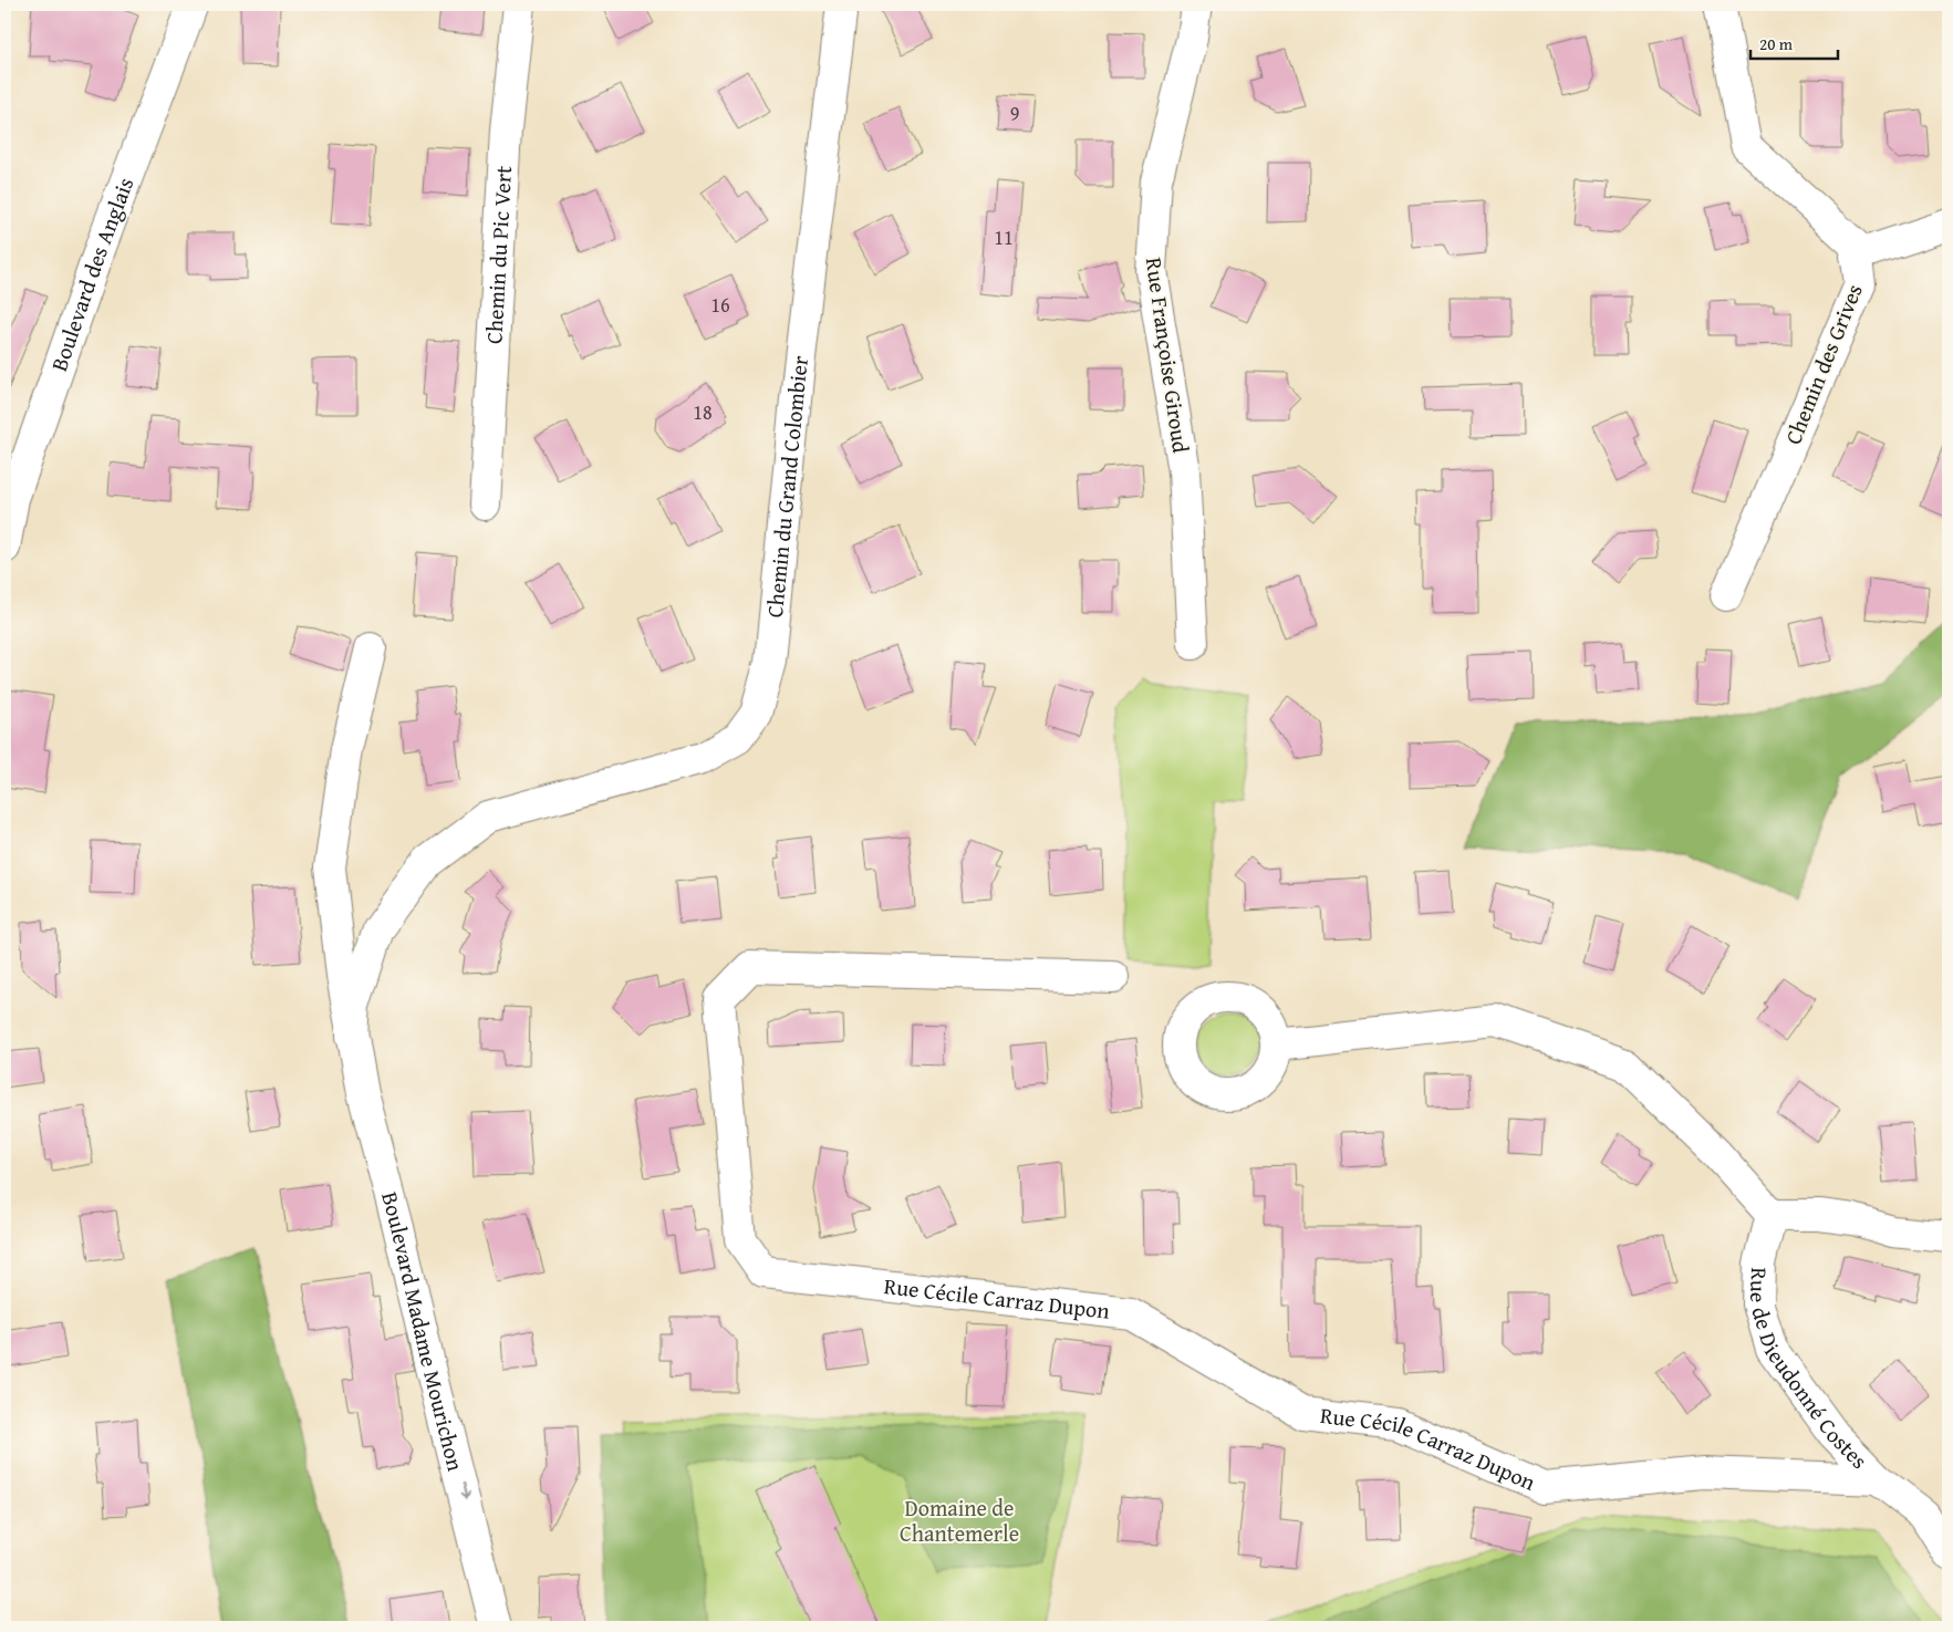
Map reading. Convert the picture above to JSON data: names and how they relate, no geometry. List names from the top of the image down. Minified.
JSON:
{"streets":{"street":["Chemin du Pic Vert","Boulevard des Anglais","Rue Françoise Giroud","Chemin des Grives","Chemin du Grand Colombier","Rue Cécile Carraz Dupon","Boulevard Madame Mourichon","Rue de Dieudonné Costes"]},"crossings":[["Chemin du Grand Colombier","Boulevard Madame Mourichon"],["Rue Cécile Carraz Dupon","Rue de Dieudonné Costes"]],"one_way":["Boulevard Madame Mourichon"],"parks":["Domaine de Chantemerle"],"house_numbers":["9","11","16","18"],"scale_bar":"20 m"}
